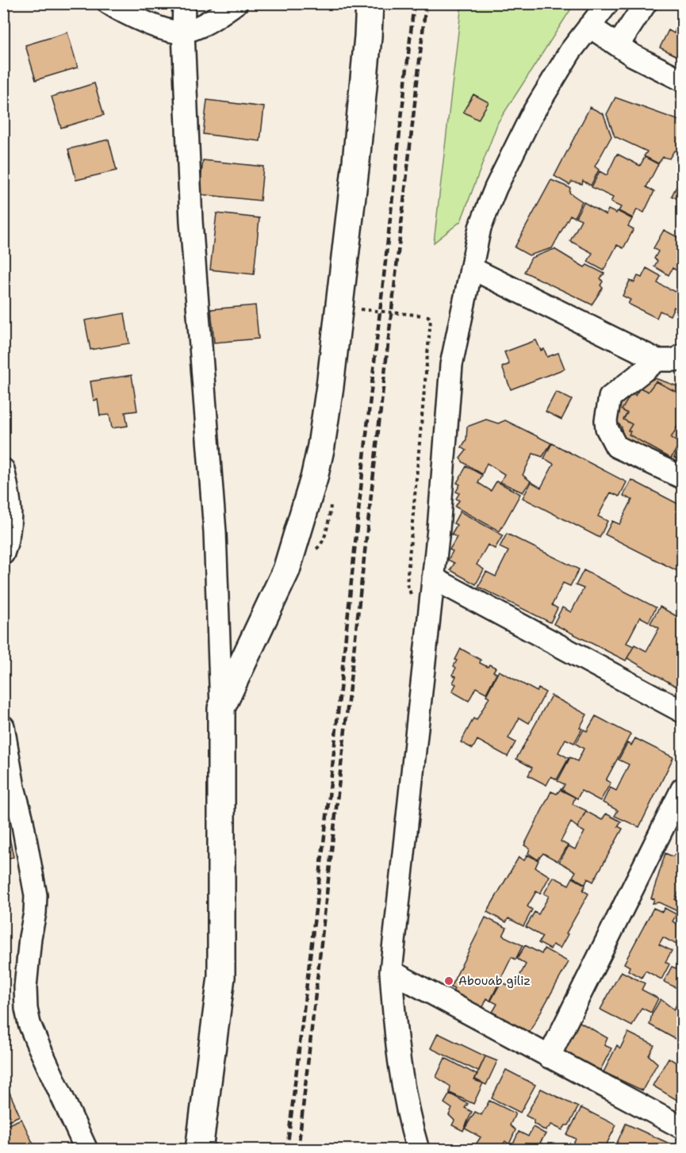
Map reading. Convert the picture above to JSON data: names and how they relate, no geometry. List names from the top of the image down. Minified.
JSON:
{"places":["Abouab giliz"]}
